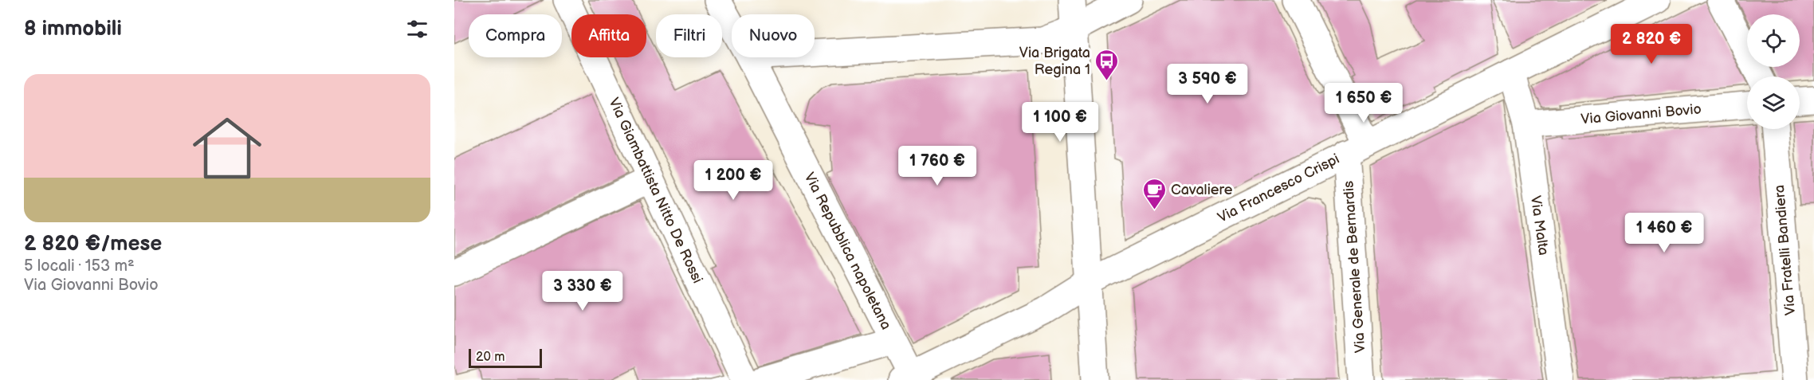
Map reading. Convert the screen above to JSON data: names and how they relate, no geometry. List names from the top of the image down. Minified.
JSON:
{"streets":{"street":["Via Giovanni Bovio","Via Francesco Crispi","Via Giambattista Nitto De Rossi","Via Malta","Via Fratelli Bandiera","Via Repubblica napoletana","Via Generale de Bernardis"]},"crossings":[["Via Giovanni Bovio","Via Malta"],["Via Francesco Crispi","Via Malta"],["Via Francesco Crispi","Via Repubblica napoletana"],["Via Francesco Crispi","Via Generale de Bernardis"]],"places":{"bus stop":["Via Brigata Regina 1"],"cafe":["Cavaliere"]},"scale_bar":"20 m","page":{"heading":"8 immobili","chip":["Compra","Affitta","Filtri","Nuovo"],"price":["2 820 €","3 590 €","1 650 €","1 100 €","1 760 €","1 200 €","1 460 €","3 330 €"],"list":[{"name":"2 820 €/mese","note":"5 locali · 153 m² · Via Giovanni Bovio"}],"scale":"20 m"}}
